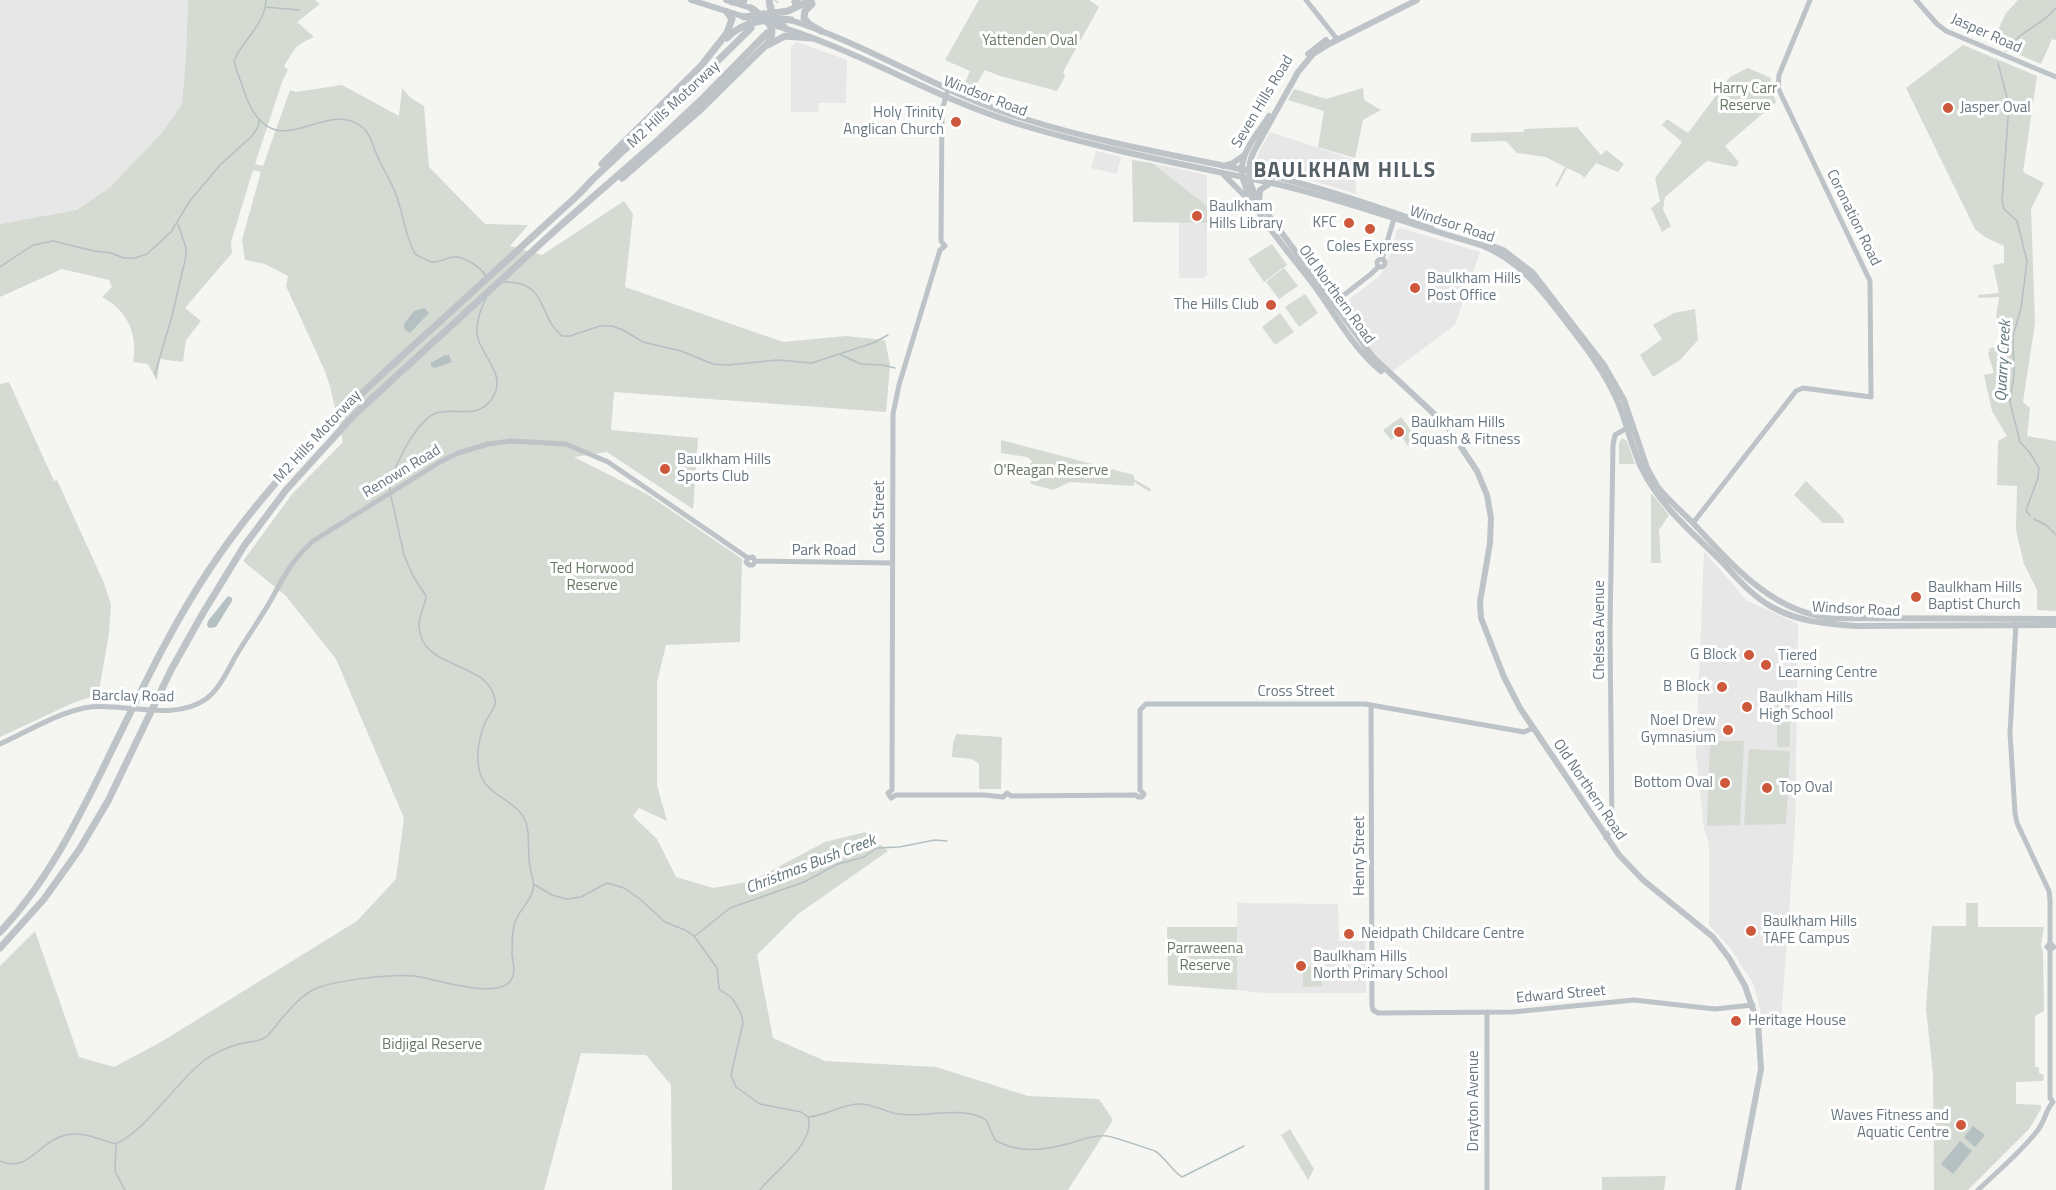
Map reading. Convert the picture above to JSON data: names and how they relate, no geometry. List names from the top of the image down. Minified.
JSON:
{"streets":{"highway":["M2 Hills Motorway"],"main road":["Windsor Road","Seven Hills Road","Old Northern Road"],"street":["Jasper Road","Coronation Road","Renown Road","Cook Street","Park Road","Chelsea Avenue","Cross Street","Barclay Road","Henry Street","Edward Street","Drayton Avenue"]},"crossings":[["Windsor Road","Seven Hills Road"],["Windsor Road","Coronation Road"],["Windsor Road","Old Northern Road"],["Windsor Road","Cook Street"],["Windsor Road","Chelsea Avenue"],["Seven Hills Road","Old Northern Road"],["Old Northern Road","Chelsea Avenue"],["Old Northern Road","Cross Street"],["Old Northern Road","Edward Street"],["Renown Road","Park Road"],["Renown Road","Barclay Road"],["Cook Street","Park Road"],["Cook Street","Cross Street"],["Cross Street","Henry Street"],["Henry Street","Edward Street"],["Edward Street","Drayton Avenue"]],"districts":["BAULKHAM HILLS"],"water":["Quarry Creek","Christmas Bush Creek"],"parks":["Yattenden Oval","Harry Carr Reserve","O'Reagan Reserve","Ted Horwood Reserve","Parraweena Reserve","Bidjigal Reserve"],"places":["Jasper Oval","Holy Trinity Anglican Church","Baulkham Hills Library","KFC","Coles Express","Baulkham Hills Post Office","The Hills Club","Baulkham Hills Squash & Fitness","Baulkham Hills Sports Club","Baulkham Hills Baptist Church","G Block","Tiered Learning Centre","B Block","Baulkham Hills High School","Noel Drew Gymnasium","Bottom Oval","Top Oval","Baulkham Hills TAFE Campus","Neidpath Childcare Centre","Baulkham Hills North Primary School","Heritage House","Waves Fitness and Aquatic Centre"]}
